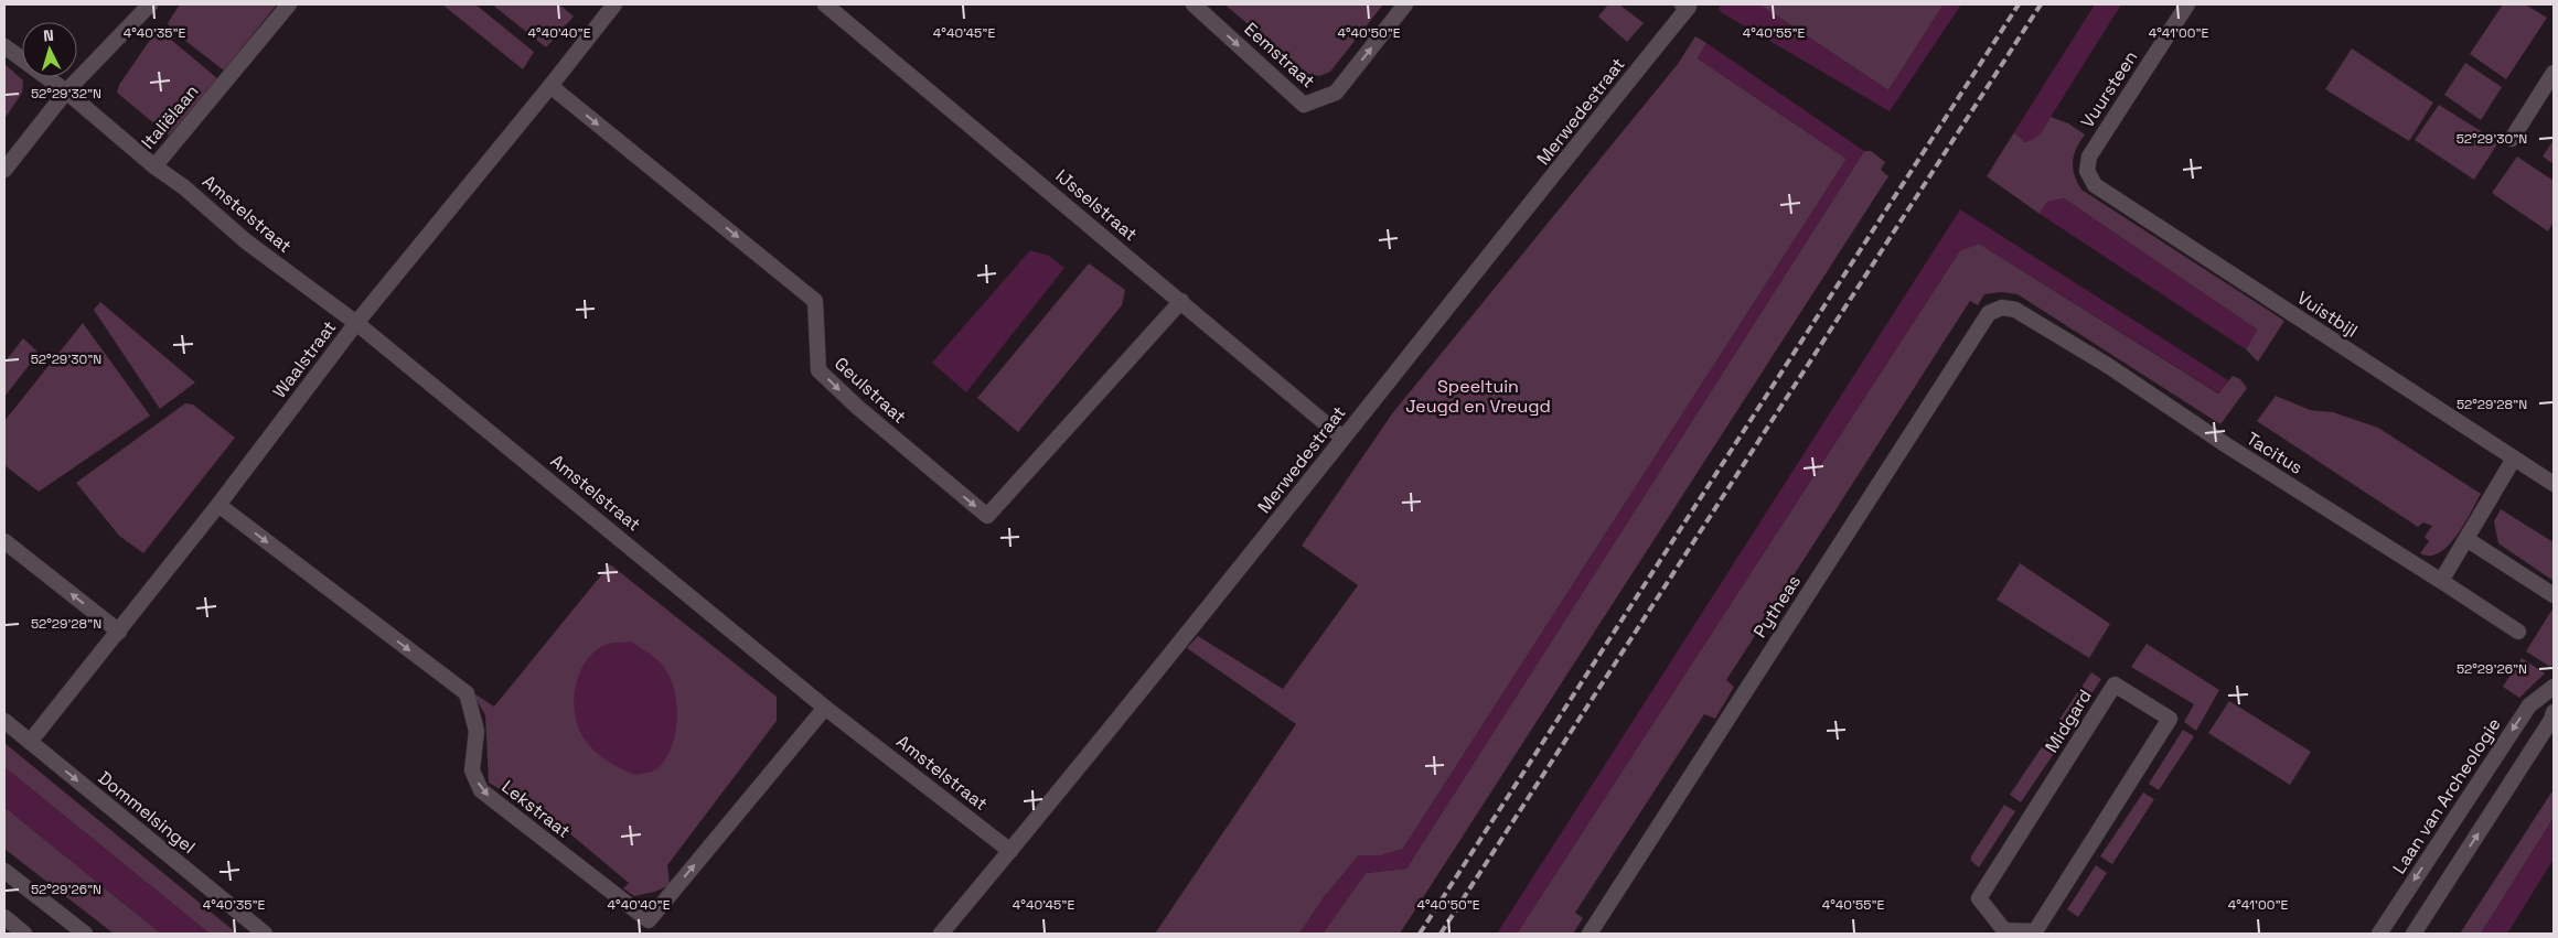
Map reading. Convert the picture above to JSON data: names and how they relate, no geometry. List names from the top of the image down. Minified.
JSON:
{"streets":{"street":["Eemstraat","Vuursteen","Merwedestraat","Italiëlaan","IJsselstraat","Amstelstraat","Vuistbijl","Waalstraat","Geulstraat","Tacitus","Pytheas","Midgard","Laan van Archeologie","Lekstraat","Dommelsingel"]},"crossings":[["Vuursteen","Vuistbijl"],["Merwedestraat","IJsselstraat"],["Merwedestraat","Amstelstraat"],["Italiëlaan","Amstelstraat"],["IJsselstraat","Geulstraat"],["Amstelstraat","Waalstraat"],["Amstelstraat","Lekstraat"],["Waalstraat","Geulstraat"],["Waalstraat","Lekstraat"],["Waalstraat","Dommelsingel"],["Tacitus","Pytheas"]],"parks":["Speeltuin Jeugd en Vreugd"],"north":"top","coordinates":["4°40'35\"E","4°40'40\"E","4°40'45\"E","4°40'50\"E","4°40'55\"E","4°41'00\"E","52°29'32\"N","52°29'30\"N","52°29'28\"N","52°29'26\"N"]}
